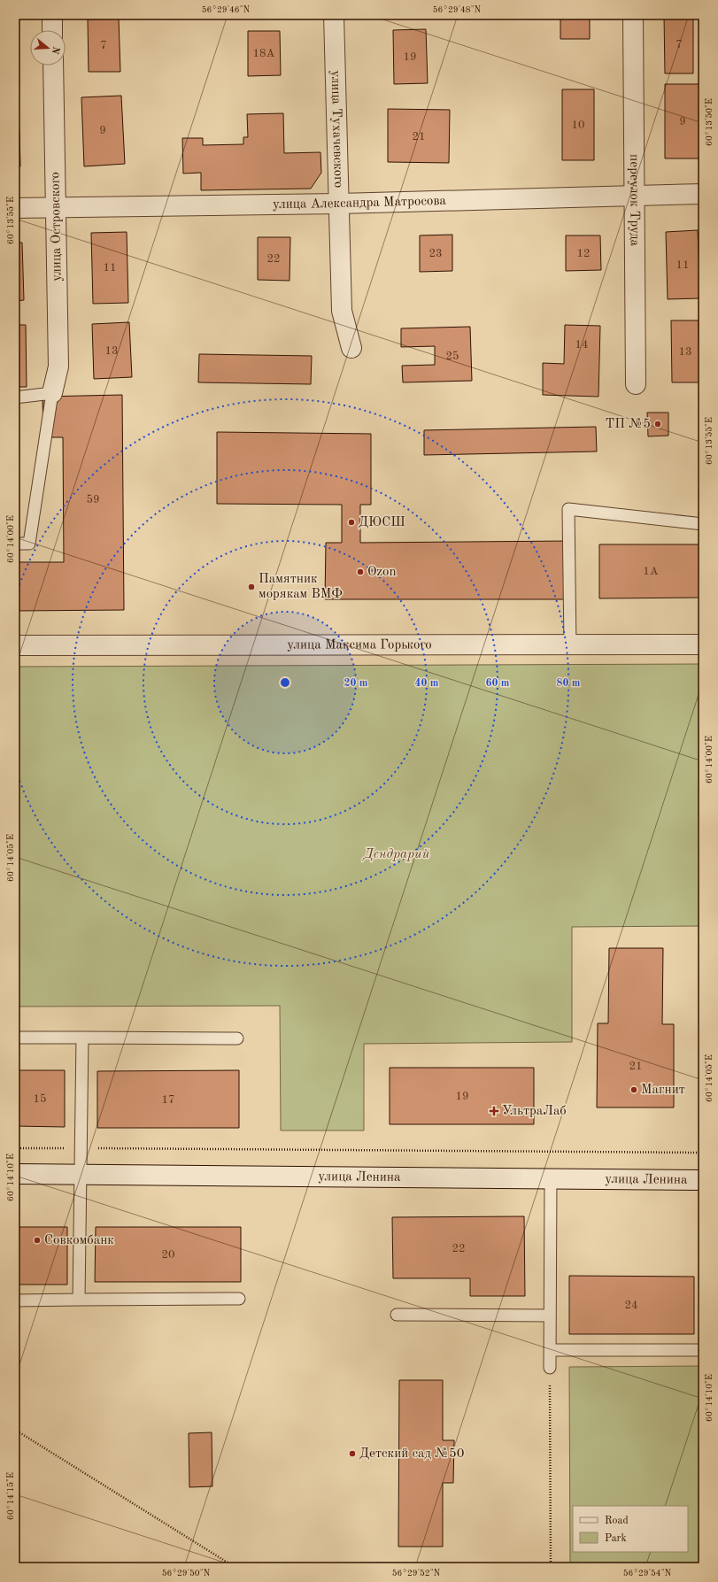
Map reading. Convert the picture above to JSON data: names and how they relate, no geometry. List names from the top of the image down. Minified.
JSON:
{"streets":{"street":["улица Тухачевского","переулок Труда","улица Александра Матросова","улица Островского","улица Максима Горького","улица Ленина"]},"crossings":[["улица Тухачевского","улица Александра Матросова"],["переулок Труда","улица Александра Матросова"],["улица Александра Матросова","улица Островского"]],"parks":["Дендрарий"],"places":{"other":["ТП №5","ДЮСШ","Ozon","Памятник морякам ВМФ","Магнит","Совкомбанк","Детский сад №50"],"health":["УльтраЛаб"]},"house_numbers":["7","7","18А","19","9","10","9","21","23","12","22","11","11","14","13","13","25","59","1А","21","19","15","17","22","20","24"],"legend":["Road","Park"],"north":"right","coordinates":["56°29'46\"N","56°29'48\"N","60°13'50\"E","60°13'55\"E","60°14'00\"E","60°14'05\"E","60°14'10\"E","60°14'15\"E","56°29'50\"N","56°29'52\"N","56°29'54\"N"],"rings":["20 m","40 m","60 m","80 m"]}
